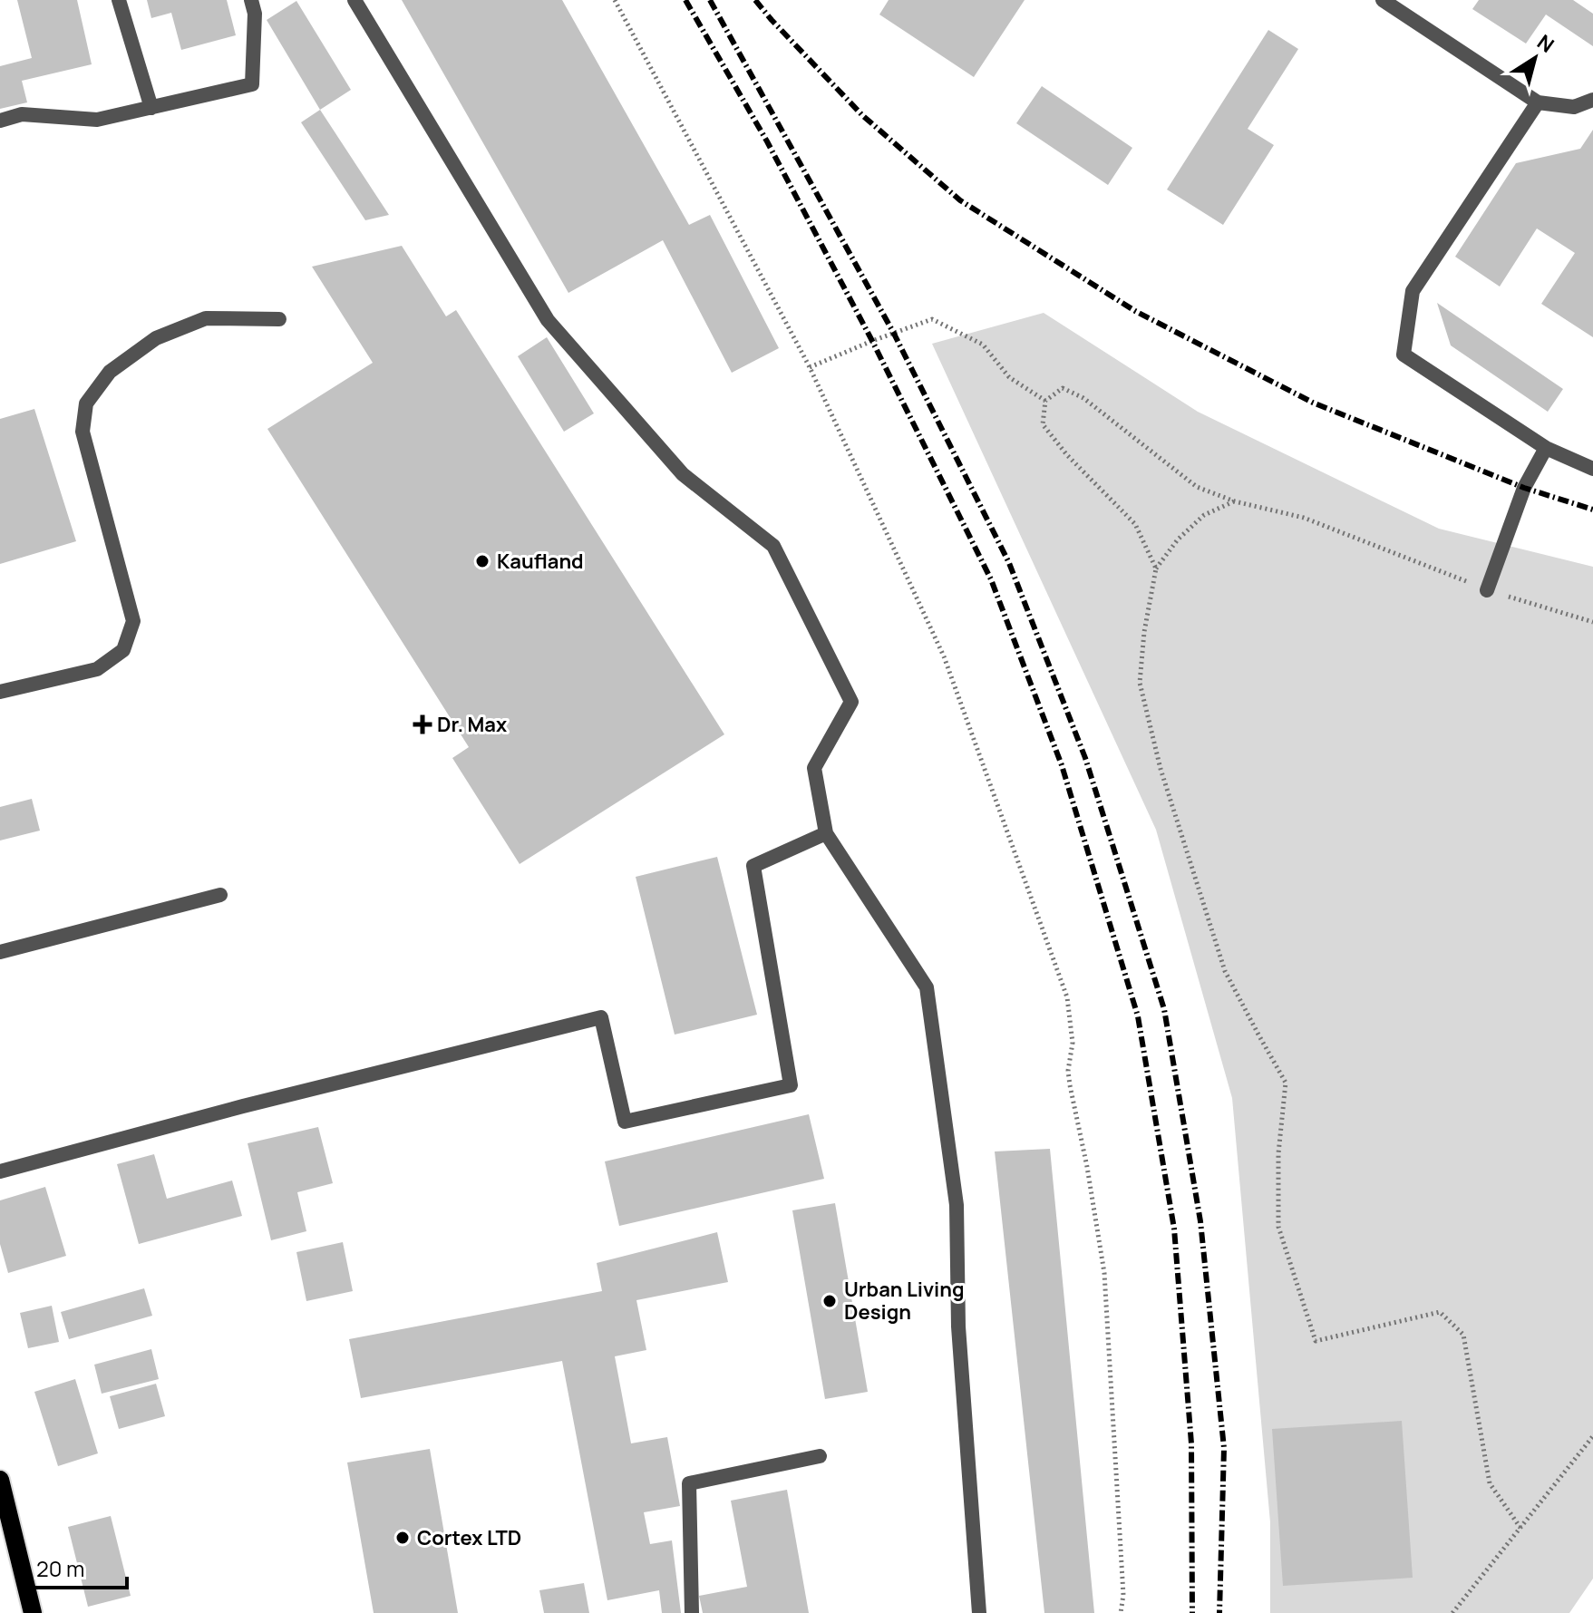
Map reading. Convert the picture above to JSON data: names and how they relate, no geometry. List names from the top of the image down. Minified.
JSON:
{"places":{"other":["Kaufland","Urban Living Design","Cortex LTD"],"health":["Dr. Max"]},"scale_bar":"20 m","north":"top right"}
